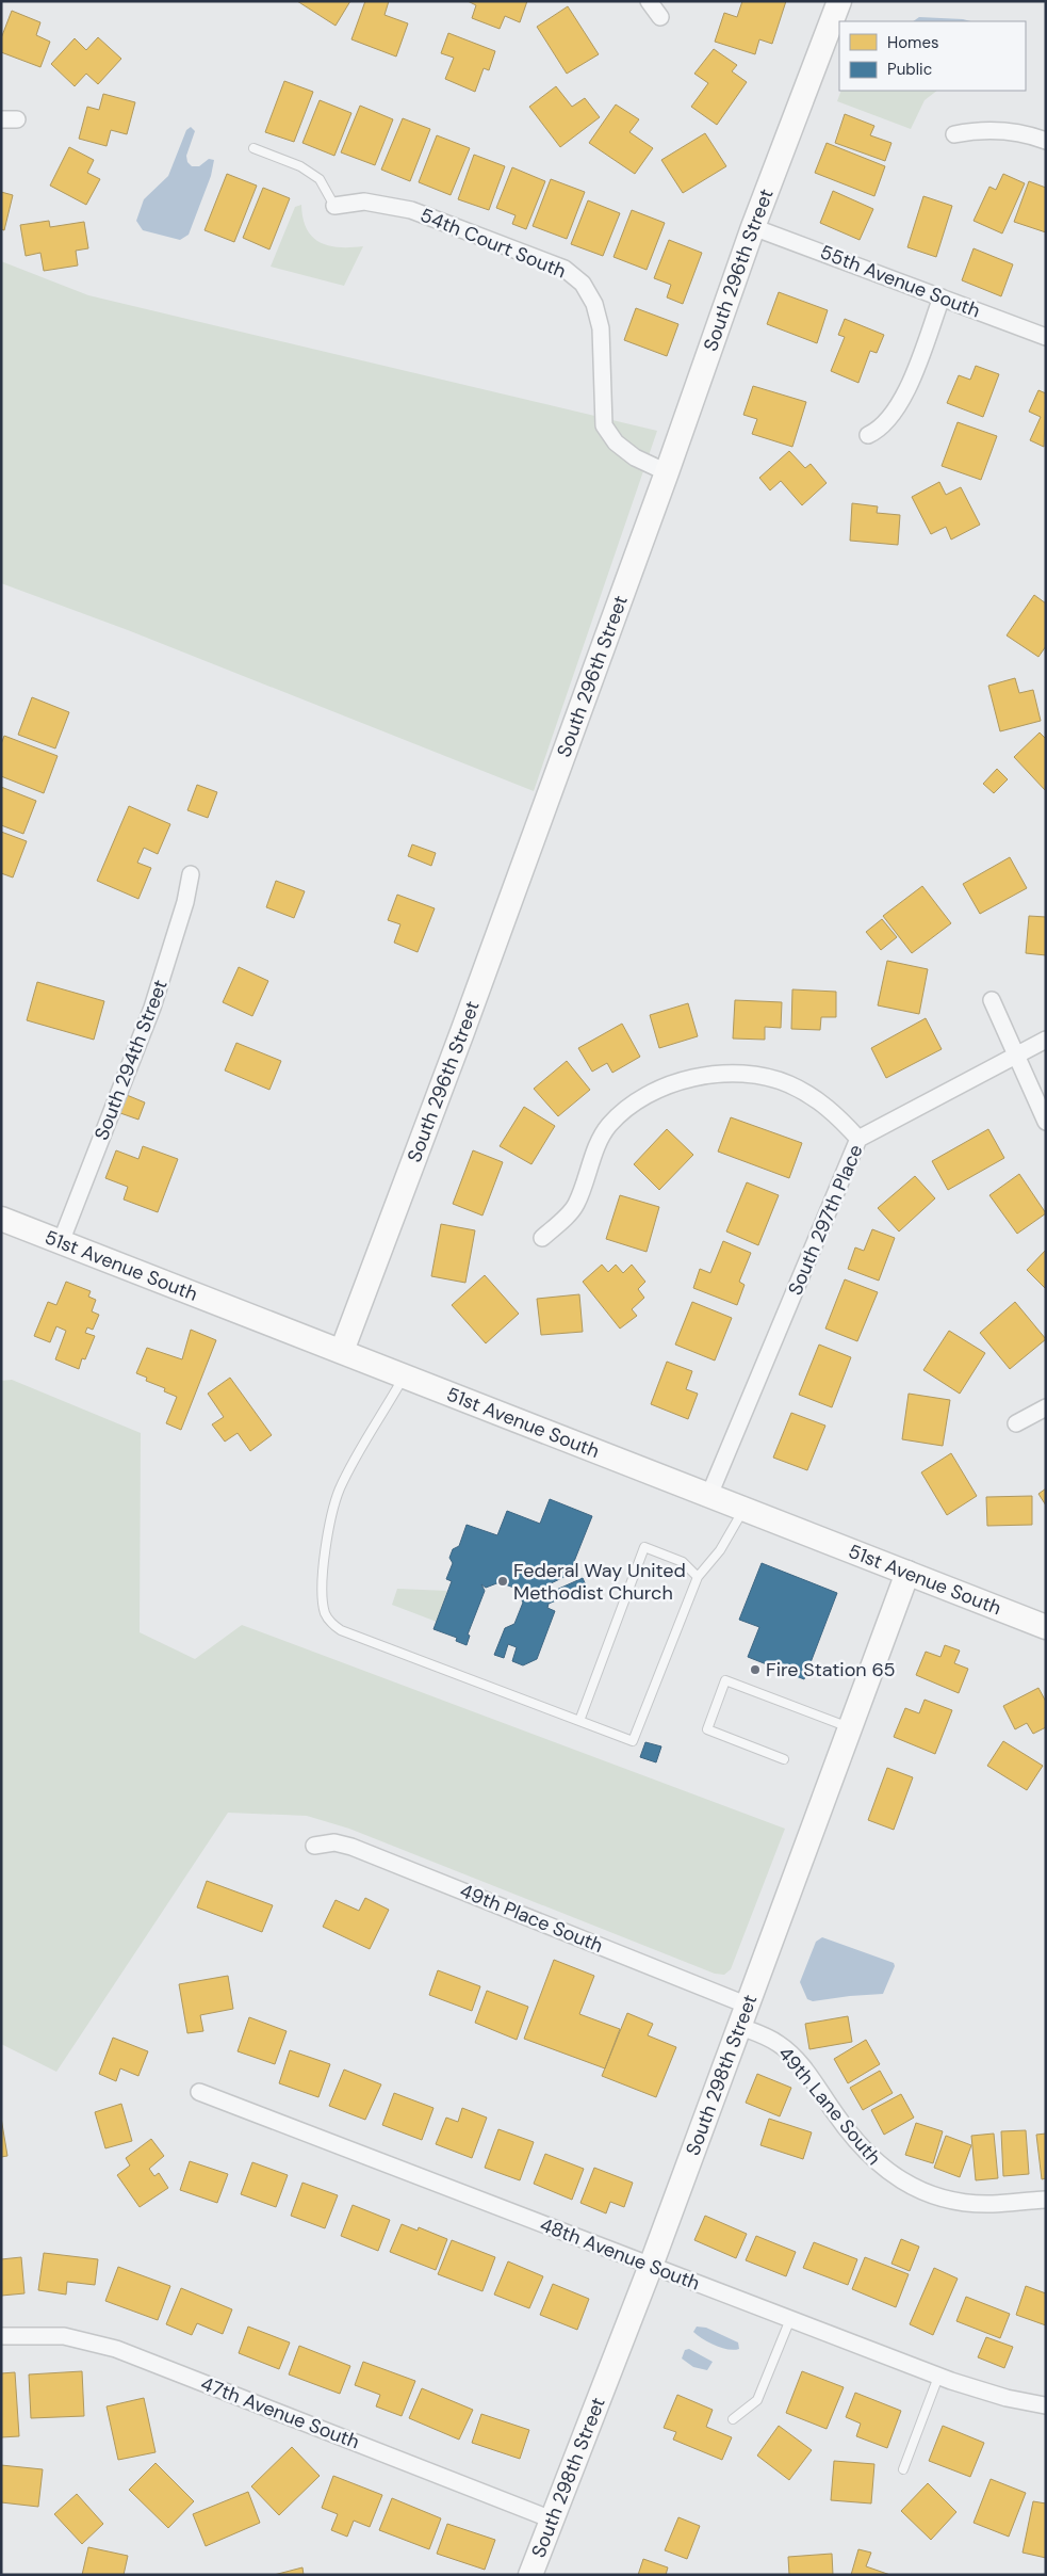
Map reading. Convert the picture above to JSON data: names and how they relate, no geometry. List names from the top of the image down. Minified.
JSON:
{"streets":{"street":["54th Court South","South 296th Street","55th Avenue South","South 294th Street","South 297th Place","51st Avenue South","49th Place South","South 298th Street","49th Lane South","48th Avenue South","47th Avenue South"]},"crossings":[["54th Court South","South 296th Street"],["South 296th Street","55th Avenue South"],["South 296th Street","51st Avenue South"],["South 294th Street","51st Avenue South"],["South 297th Place","51st Avenue South"],["51st Avenue South","South 298th Street"],["49th Place South","South 298th Street"],["49th Place South","49th Lane South"],["South 298th Street","49th Lane South"],["South 298th Street","48th Avenue South"],["South 298th Street","47th Avenue South"]],"places":["Federal Way United Methodist Church","Fire Station 65"],"legend":["Homes","Public"]}
